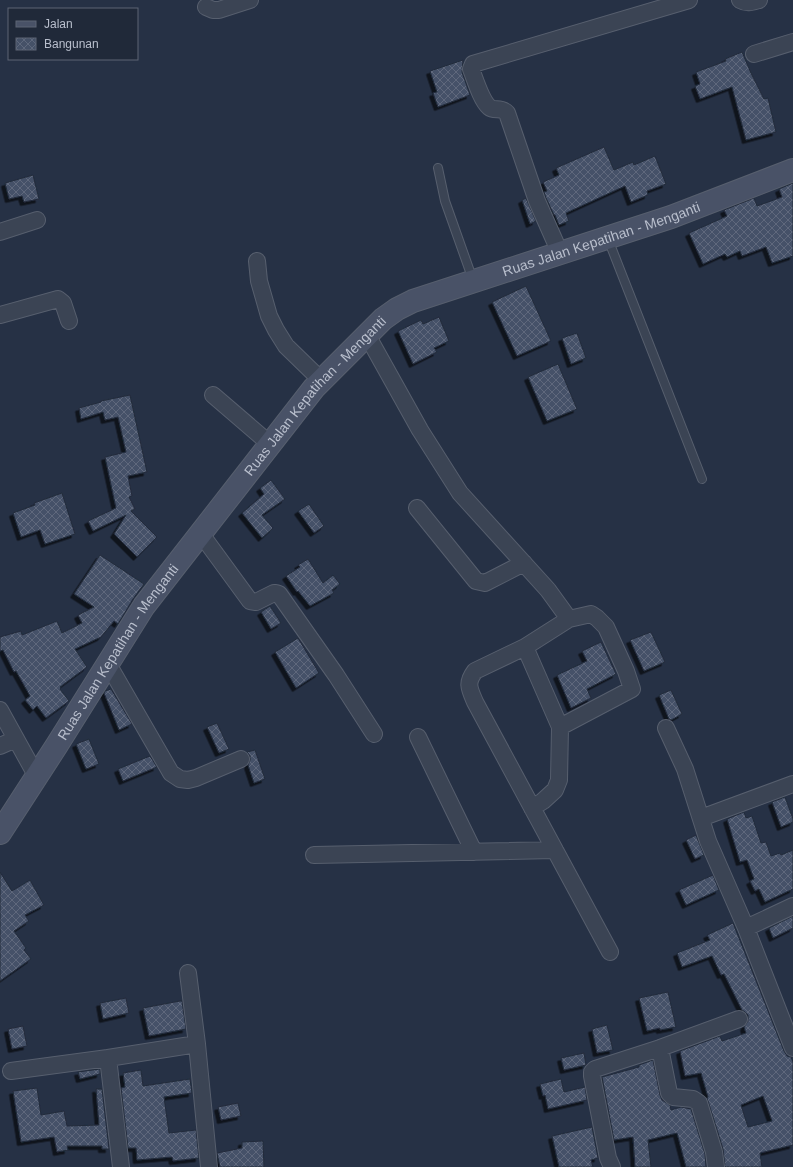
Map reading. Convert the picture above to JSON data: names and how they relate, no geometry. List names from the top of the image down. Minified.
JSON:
{"streets":{"main road":["Ruas Jalan Kepatihan - Menganti"]},"legend":["Jalan","Bangunan"]}
